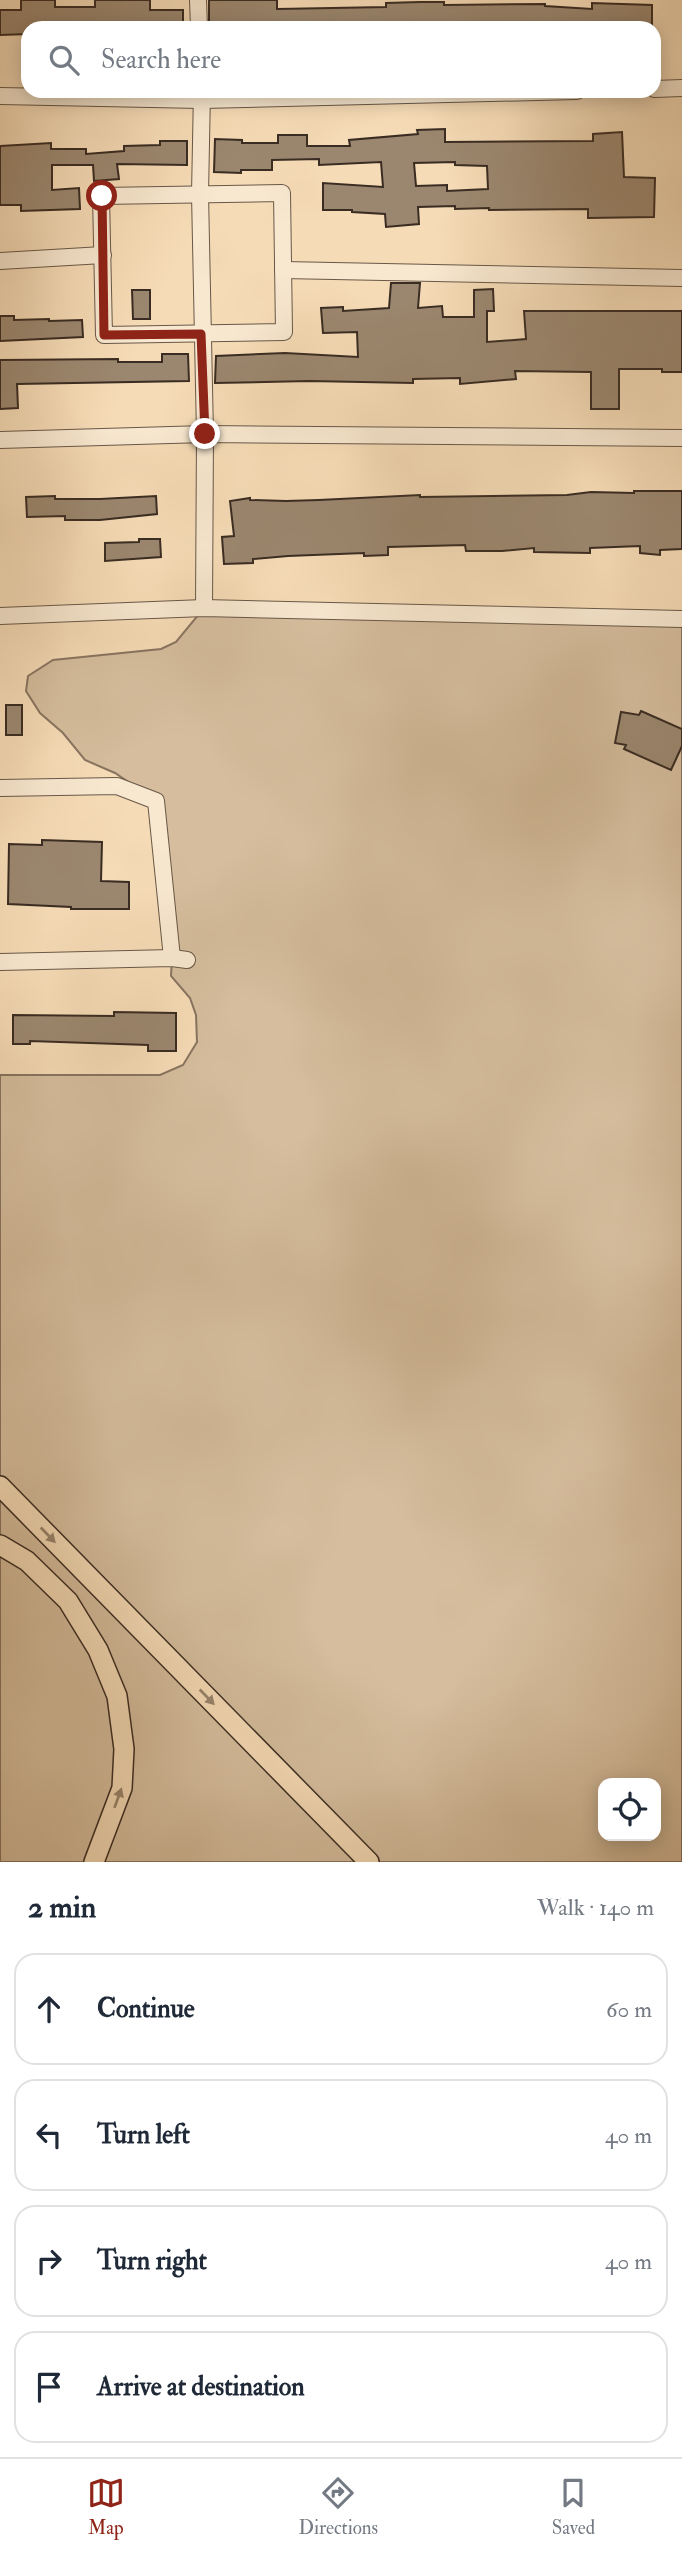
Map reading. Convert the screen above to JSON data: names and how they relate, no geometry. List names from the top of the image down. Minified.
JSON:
{"page":{"search":"Search here","heading":["2 min","Walk · 140 m"],"list":[["Continue","60 m"],["Turn left","40 m"],["Turn right","40 m"],"Arrive at destination"],"nav":["Map","Directions","Saved"]}}
